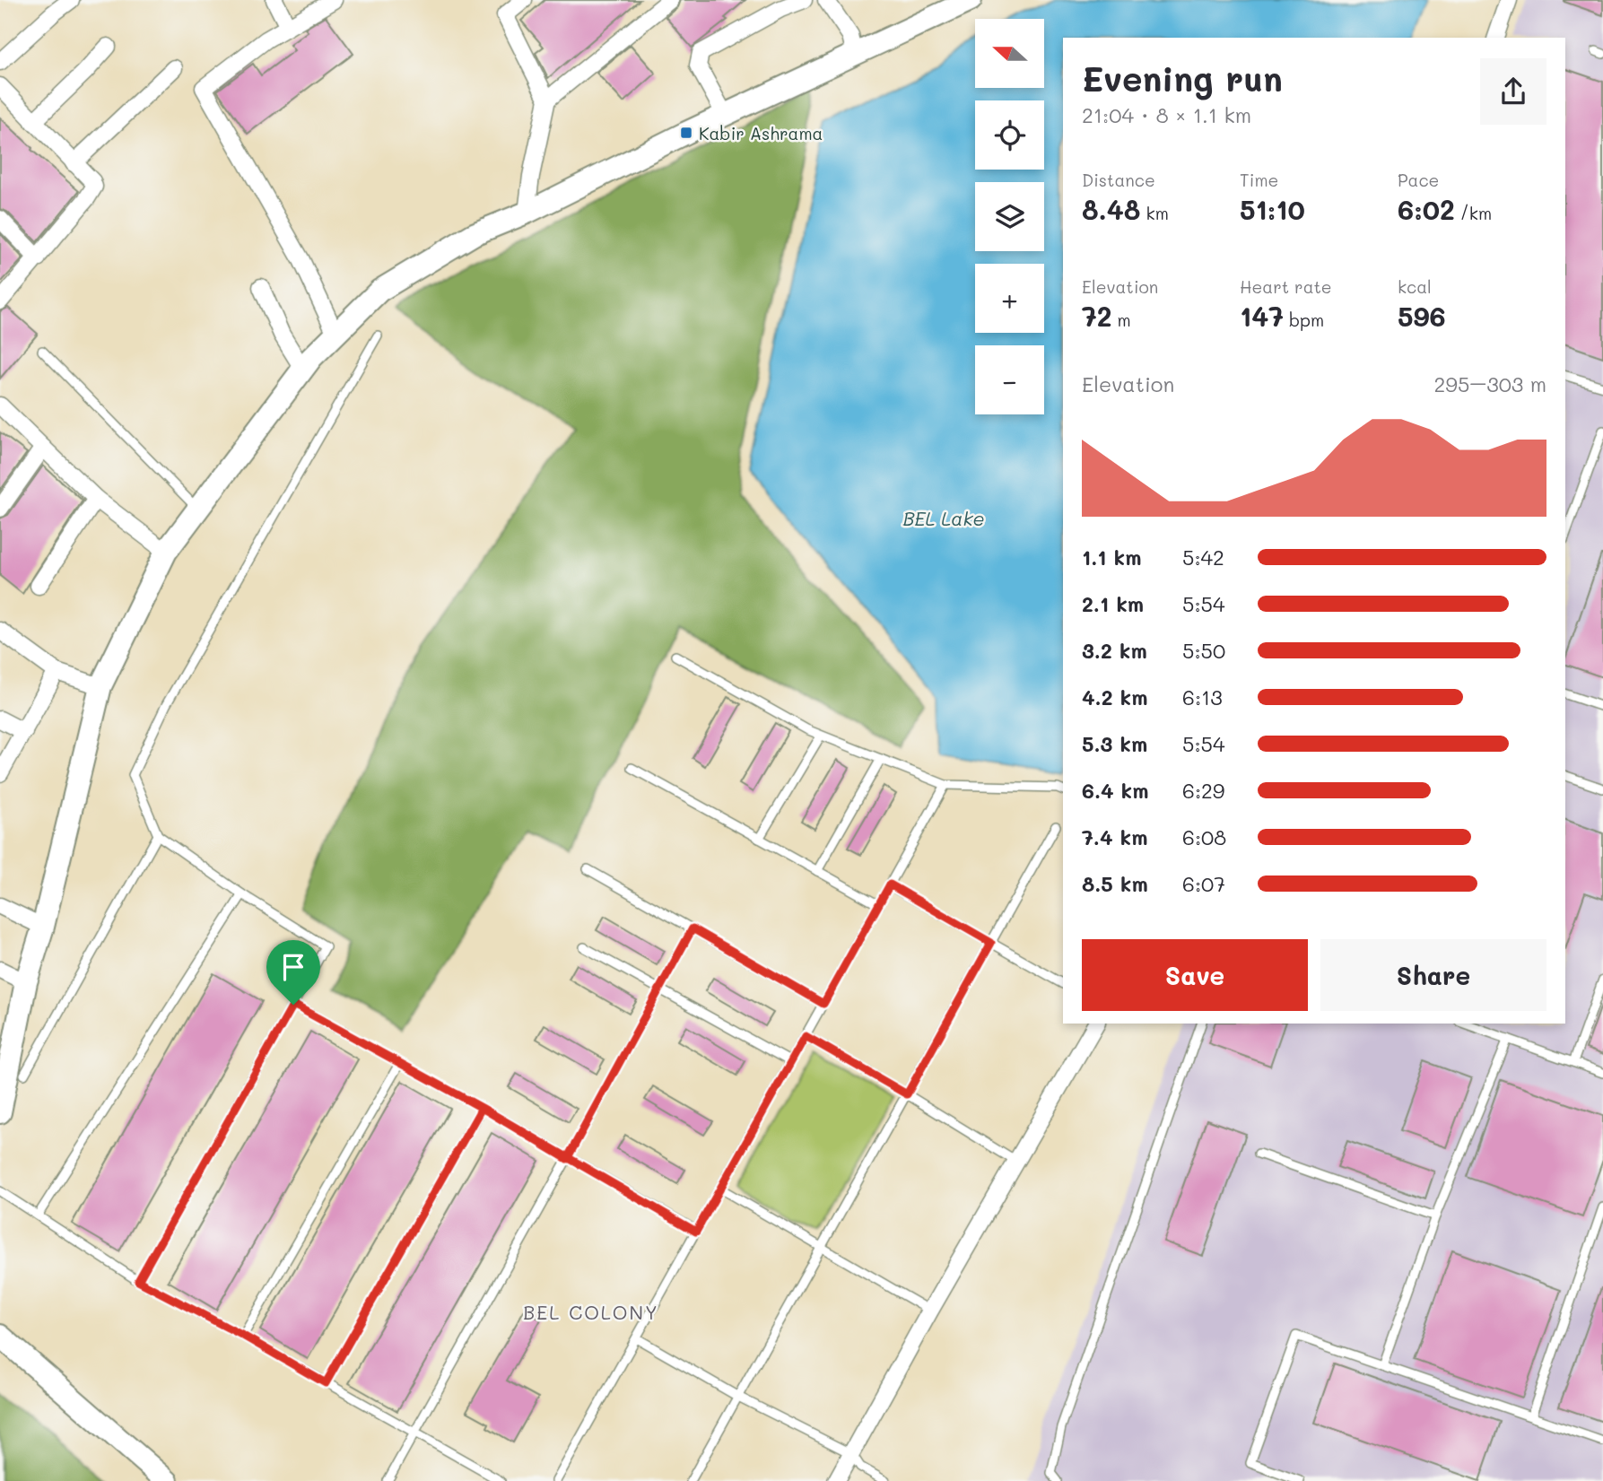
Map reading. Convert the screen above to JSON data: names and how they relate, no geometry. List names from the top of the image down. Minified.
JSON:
{"districts":["BEL COLONY"],"water":["BEL Lake"],"places":{"transit":["Kabir Ashrama"]},"north":"left","page":{"map_buttons":["+","−"],"heading":["Evening run","21:04 · 8 × 1.1 km"],"stats":[["Distance","8.48 km"],["Time","51:10"],["Pace","6:02 /km"],["Elevation","72 m"],["Heart rate","147 bpm"],["kcal","596"]],"chart":["Elevation","295–303 m"],"list":[{"name":"1.1 km","note":"5:42"},{"name":"2.1 km","note":"5:54"},{"name":"3.2 km","note":"5:50"},{"name":"4.2 km","note":"6:13"},{"name":"5.3 km","note":"5:54"},{"name":"6.4 km","note":"6:29"},{"name":"7.4 km","note":"6:08"},{"name":"8.5 km","note":"6:07"}],"buttons":["Save","Share"]}}
